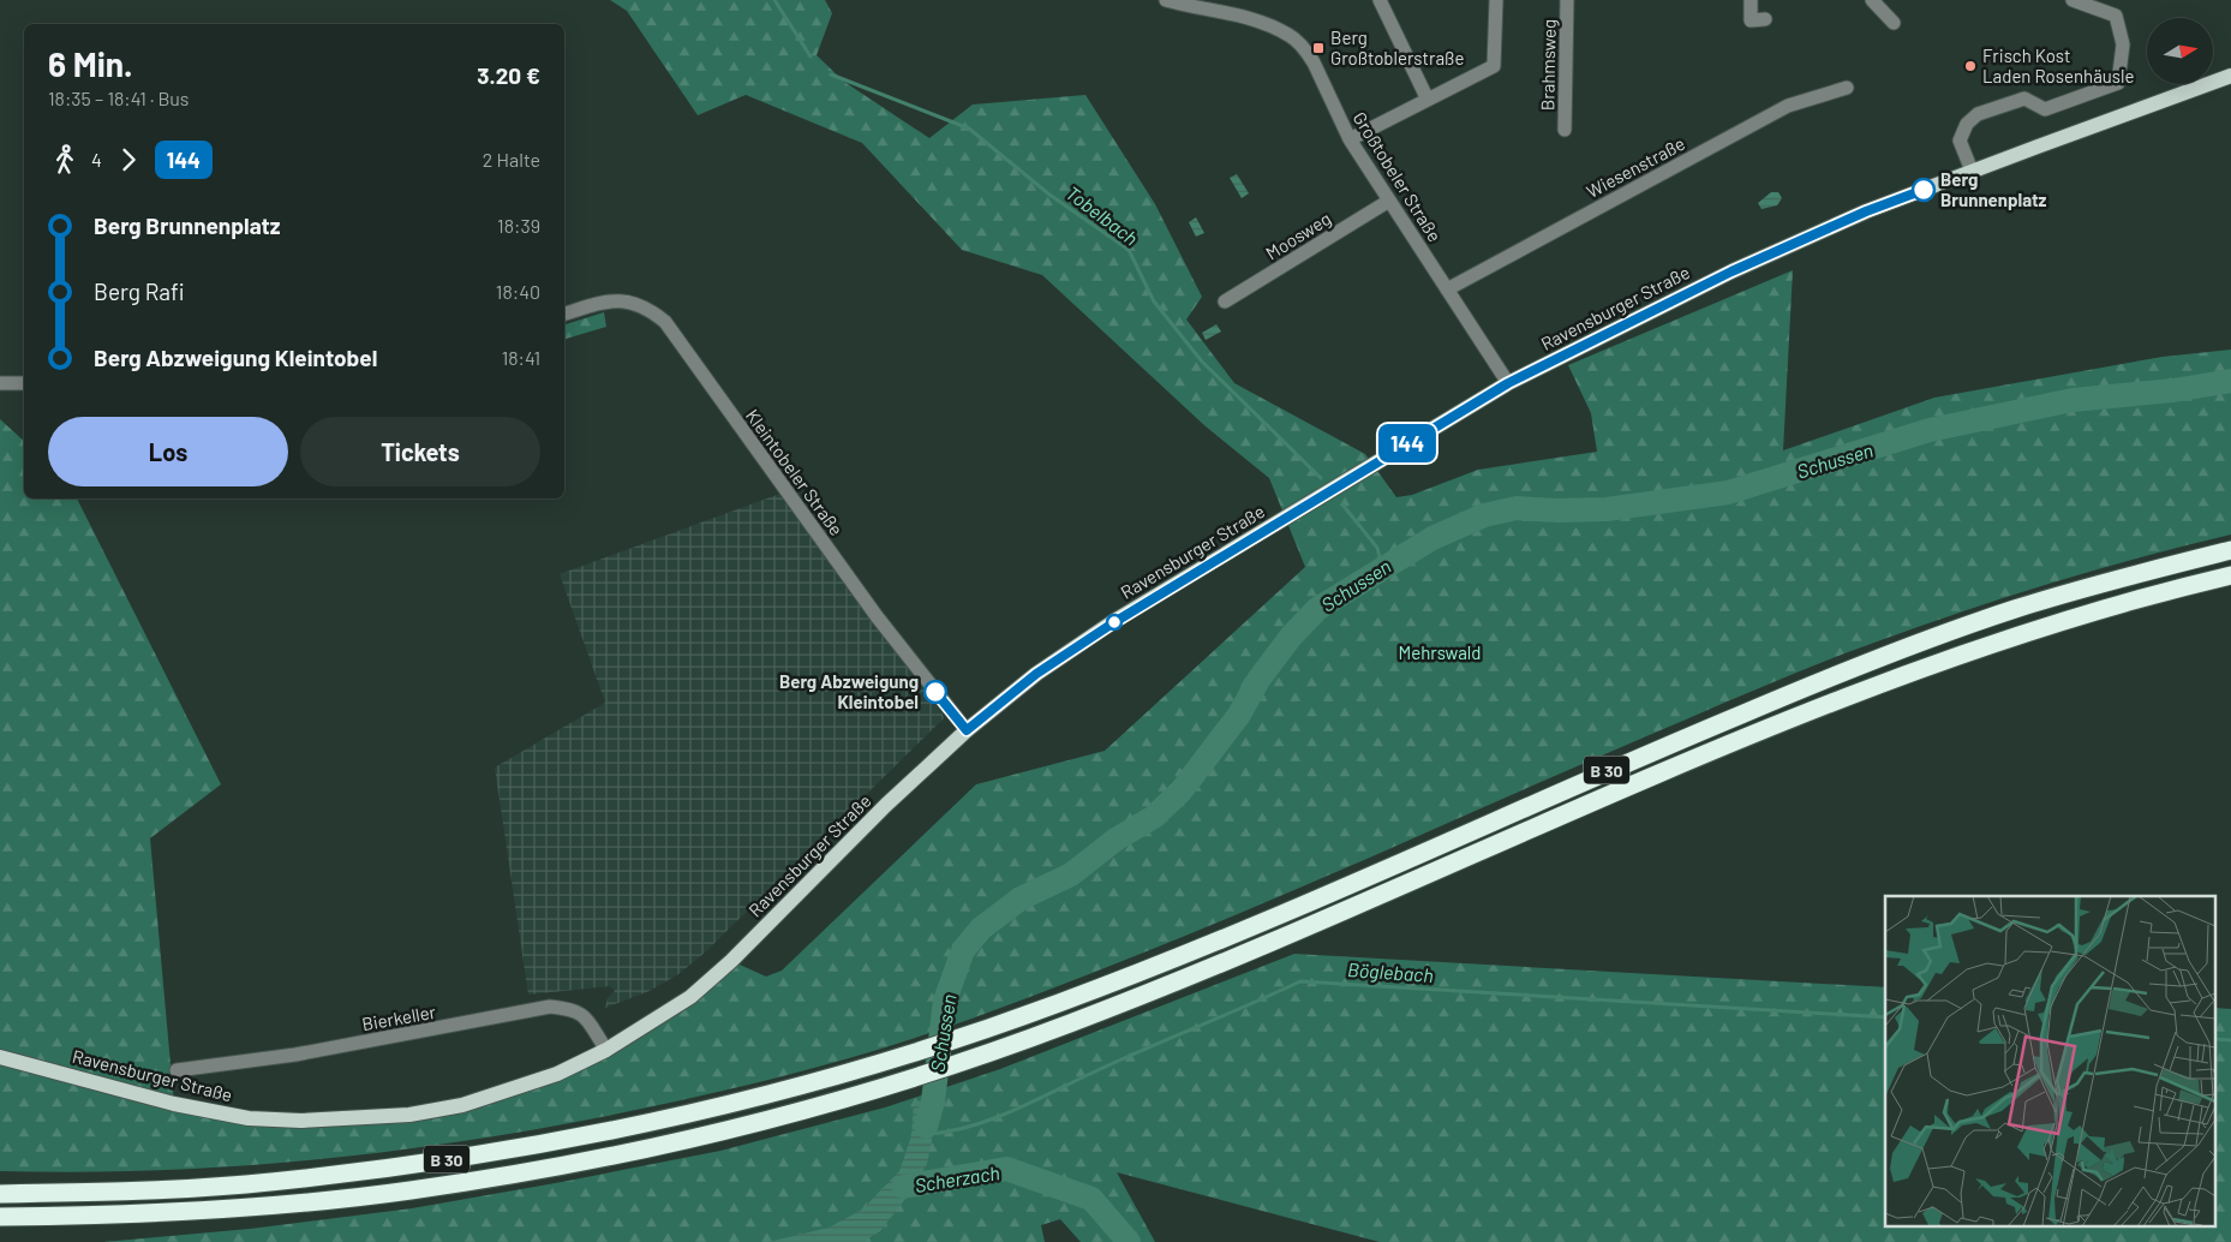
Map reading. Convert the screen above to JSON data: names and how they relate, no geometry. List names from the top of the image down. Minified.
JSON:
{"streets":{"highway":["B 30"],"main road":["Ravensburger Straße"],"street":["Brahmsweg","Wiesenstraße","Großtobeler Straße","Moosweg","Kleintobeler Straße","Bierkeller"]},"crossings":[["Wiesenstraße","Großtobeler Straße"],["Großtobeler Straße","Moosweg"],["Großtobeler Straße","Ravensburger Straße"],["Ravensburger Straße","Kleintobeler Straße"],["Ravensburger Straße","Bierkeller"]],"water":["Tobelbach","Schussen","Böglebach","Scherzach"],"parks":["Mehrswald"],"places":{"transit":["Berg Großtoblerstraße"],"other":["Frisch Kost Laden Rosenhäusle","Berg Brunnenplatz","Berg Abzweigung Kleintobel"]},"lines":["bus line 144"],"north":"right","page":{"on_map":"144","heading":["6 Min.","18:35 – 18:41 · Bus","3.20 €"],"legs":["4","144","2 Halte"],"list":[{"name":"Berg Brunnenplatz","value":"18:39"},{"name":"Berg Rafi","value":"18:40"},{"name":"Berg Abzweigung Kleintobel","value":"18:41"}],"buttons":["Los","Tickets"]}}
